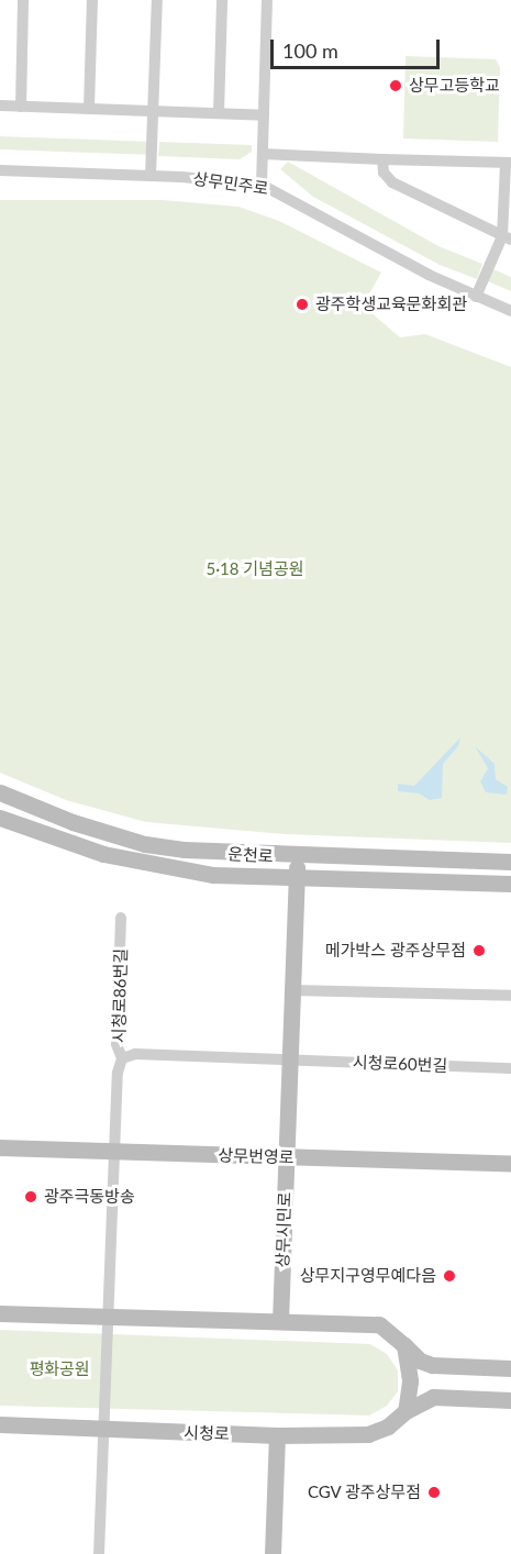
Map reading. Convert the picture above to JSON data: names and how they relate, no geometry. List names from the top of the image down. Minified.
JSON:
{"streets":{"street":["상무민주로","운천로","시청로86번길","시청로60번길","상무번영로","상무시민로","시청로"]},"crossings":[["운천로","상무시민로"],["시청로86번길","상무번영로"],["시청로86번길","시청로"],["시청로60번길","상무시민로"],["상무번영로","상무시민로"]],"parks":["5·18 기념공원","평화공원"],"places":["상무고등학교","광주학생교육문화회관","메가박스 광주상무점","광주극동방송","상무지구영무예다음","CGV 광주상무점"],"scale_bar":"100 m"}
